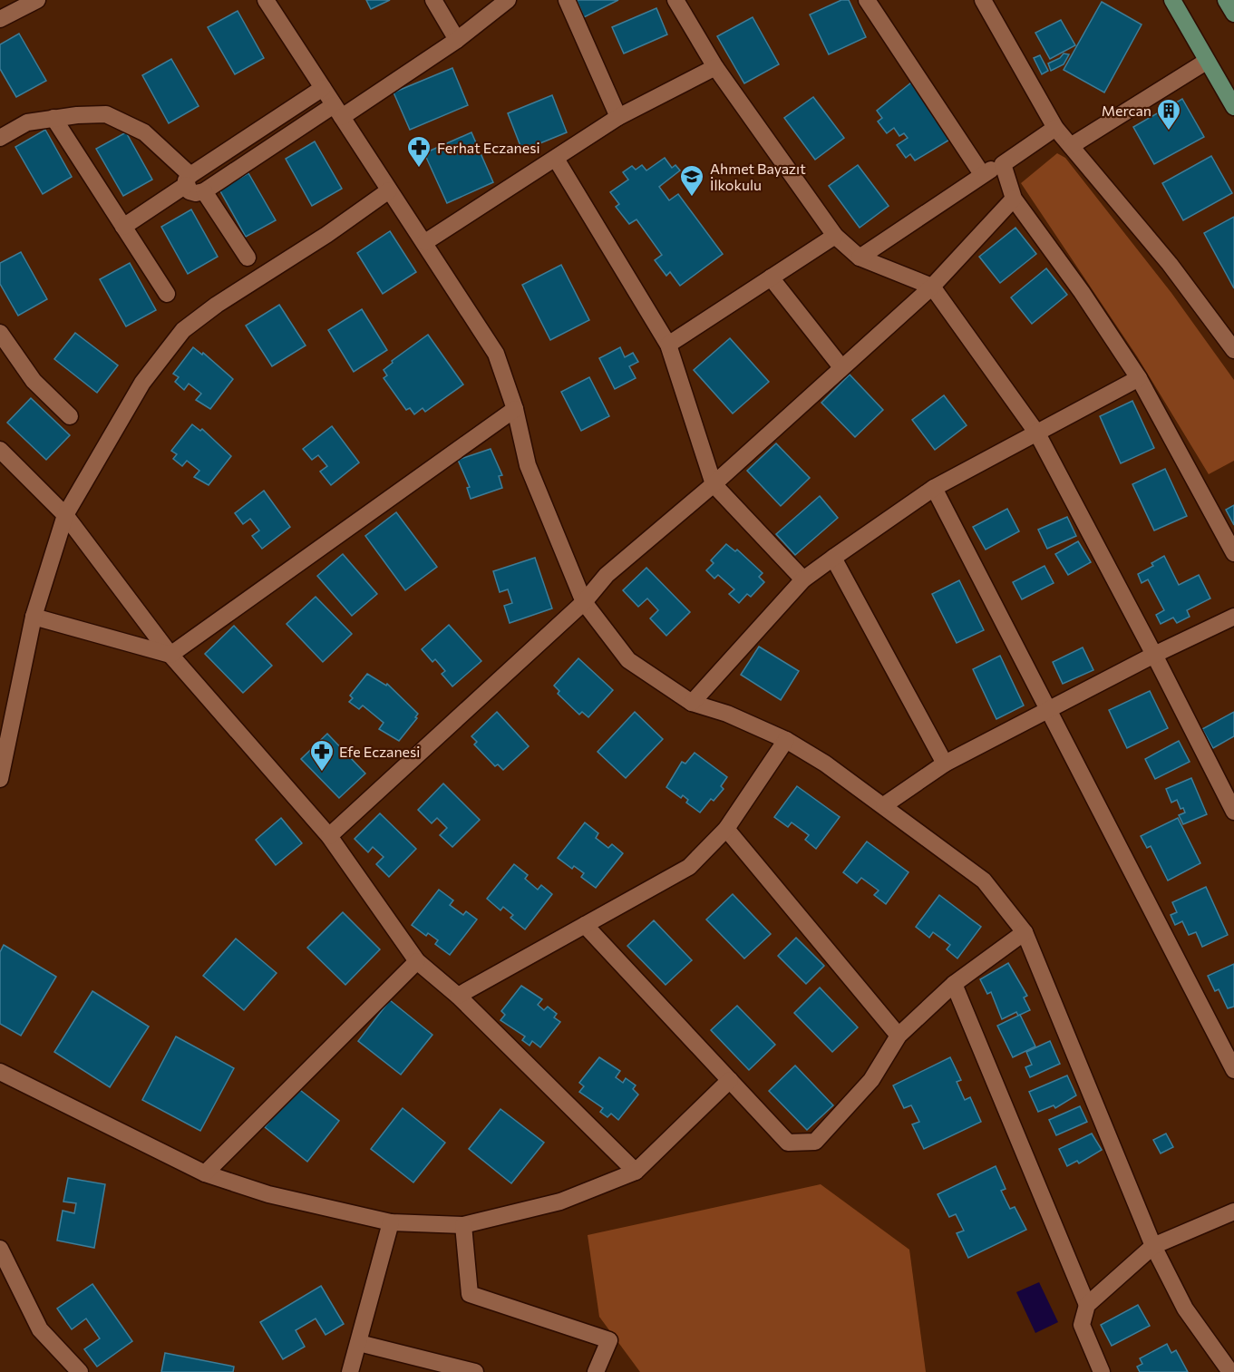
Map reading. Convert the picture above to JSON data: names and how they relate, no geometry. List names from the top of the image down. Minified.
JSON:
{"places":{"building":["Mercan"],"pharmacy":["Ferhat Eczanesi","Efe Eczanesi"],"school or university":["Ahmet Bayazıt İlkokulu"]}}
